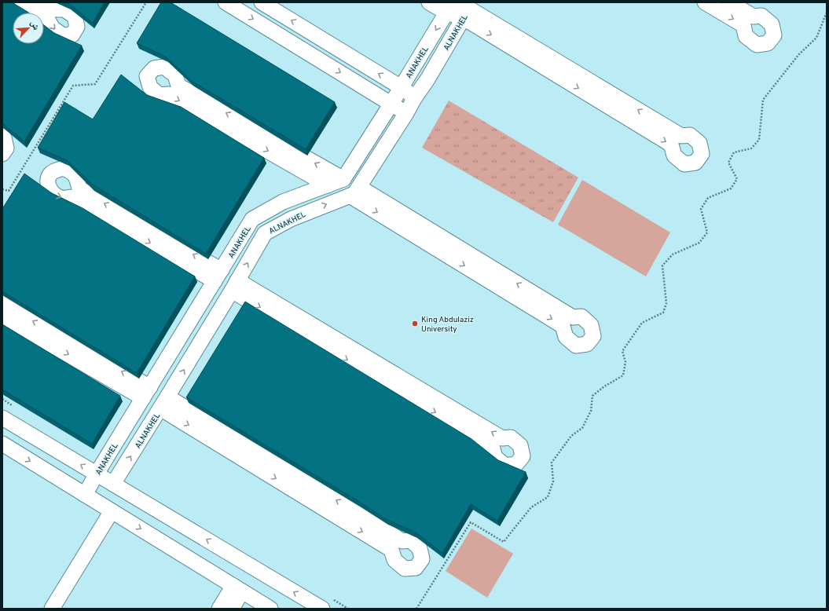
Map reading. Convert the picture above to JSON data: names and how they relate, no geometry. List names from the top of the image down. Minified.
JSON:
{"streets":{"street":["ALNAKHEL","ANAKHEL"]},"one_way":["ALNAKHEL"],"places":["King Abdulaziz University"],"north":"top right"}
